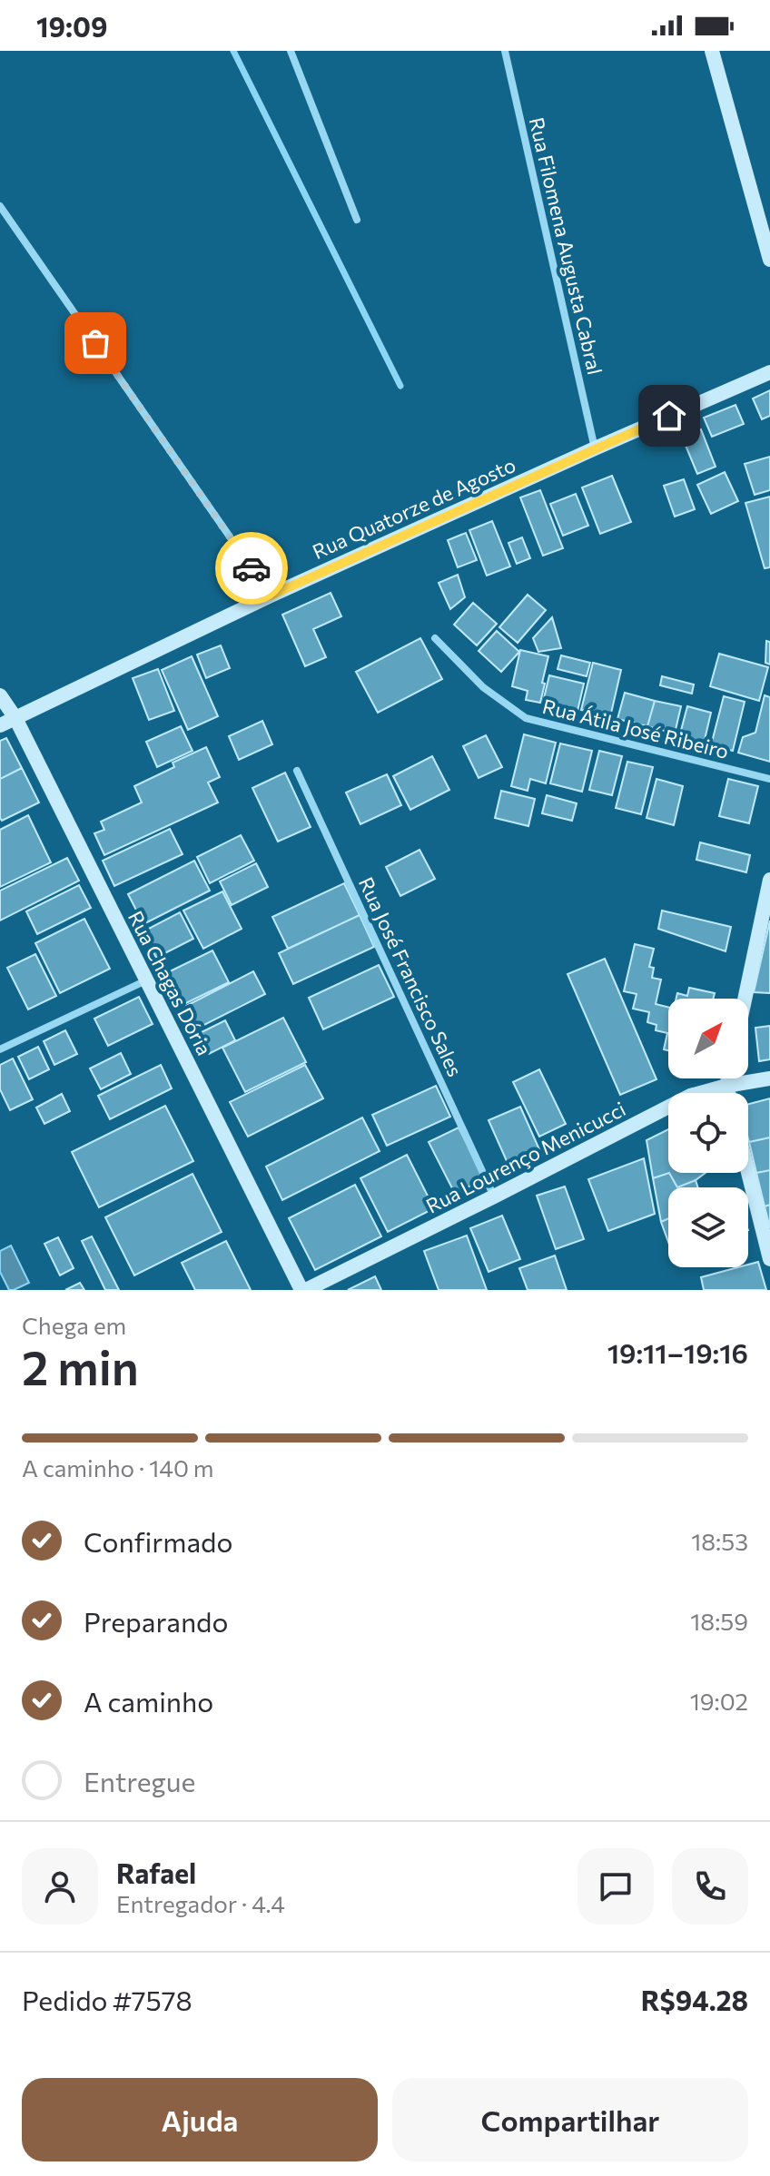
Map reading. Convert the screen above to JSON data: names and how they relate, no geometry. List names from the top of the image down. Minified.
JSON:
{"streets":{"street":["Rua Filomena Augusta Cabral","Rua Quatorze de Agosto","Rua Átila José Ribeiro","Rua José Francisco Sales","Rua Chagas Dória","Rua Lourenço Menicucci"]},"crossings":[["Rua Filomena Augusta Cabral","Rua Quatorze de Agosto"],["Rua Quatorze de Agosto","Rua Chagas Dória"],["Rua José Francisco Sales","Rua Lourenço Menicucci"],["Rua Chagas Dória","Rua Lourenço Menicucci"]],"north":"top right","page":{"status":"19:09","heading":["2 min","Chega em","19:11–19:16"],"panel":["Rafael","Entregador · 4.4","Pedido #7578","R$94.28"],"bar":"A caminho · 140 m","list":[["Confirmado","18:53"],["Preparando","18:59"],["A caminho","19:02"],"Entregue"],"buttons":["Ajuda","Compartilhar"]}}
